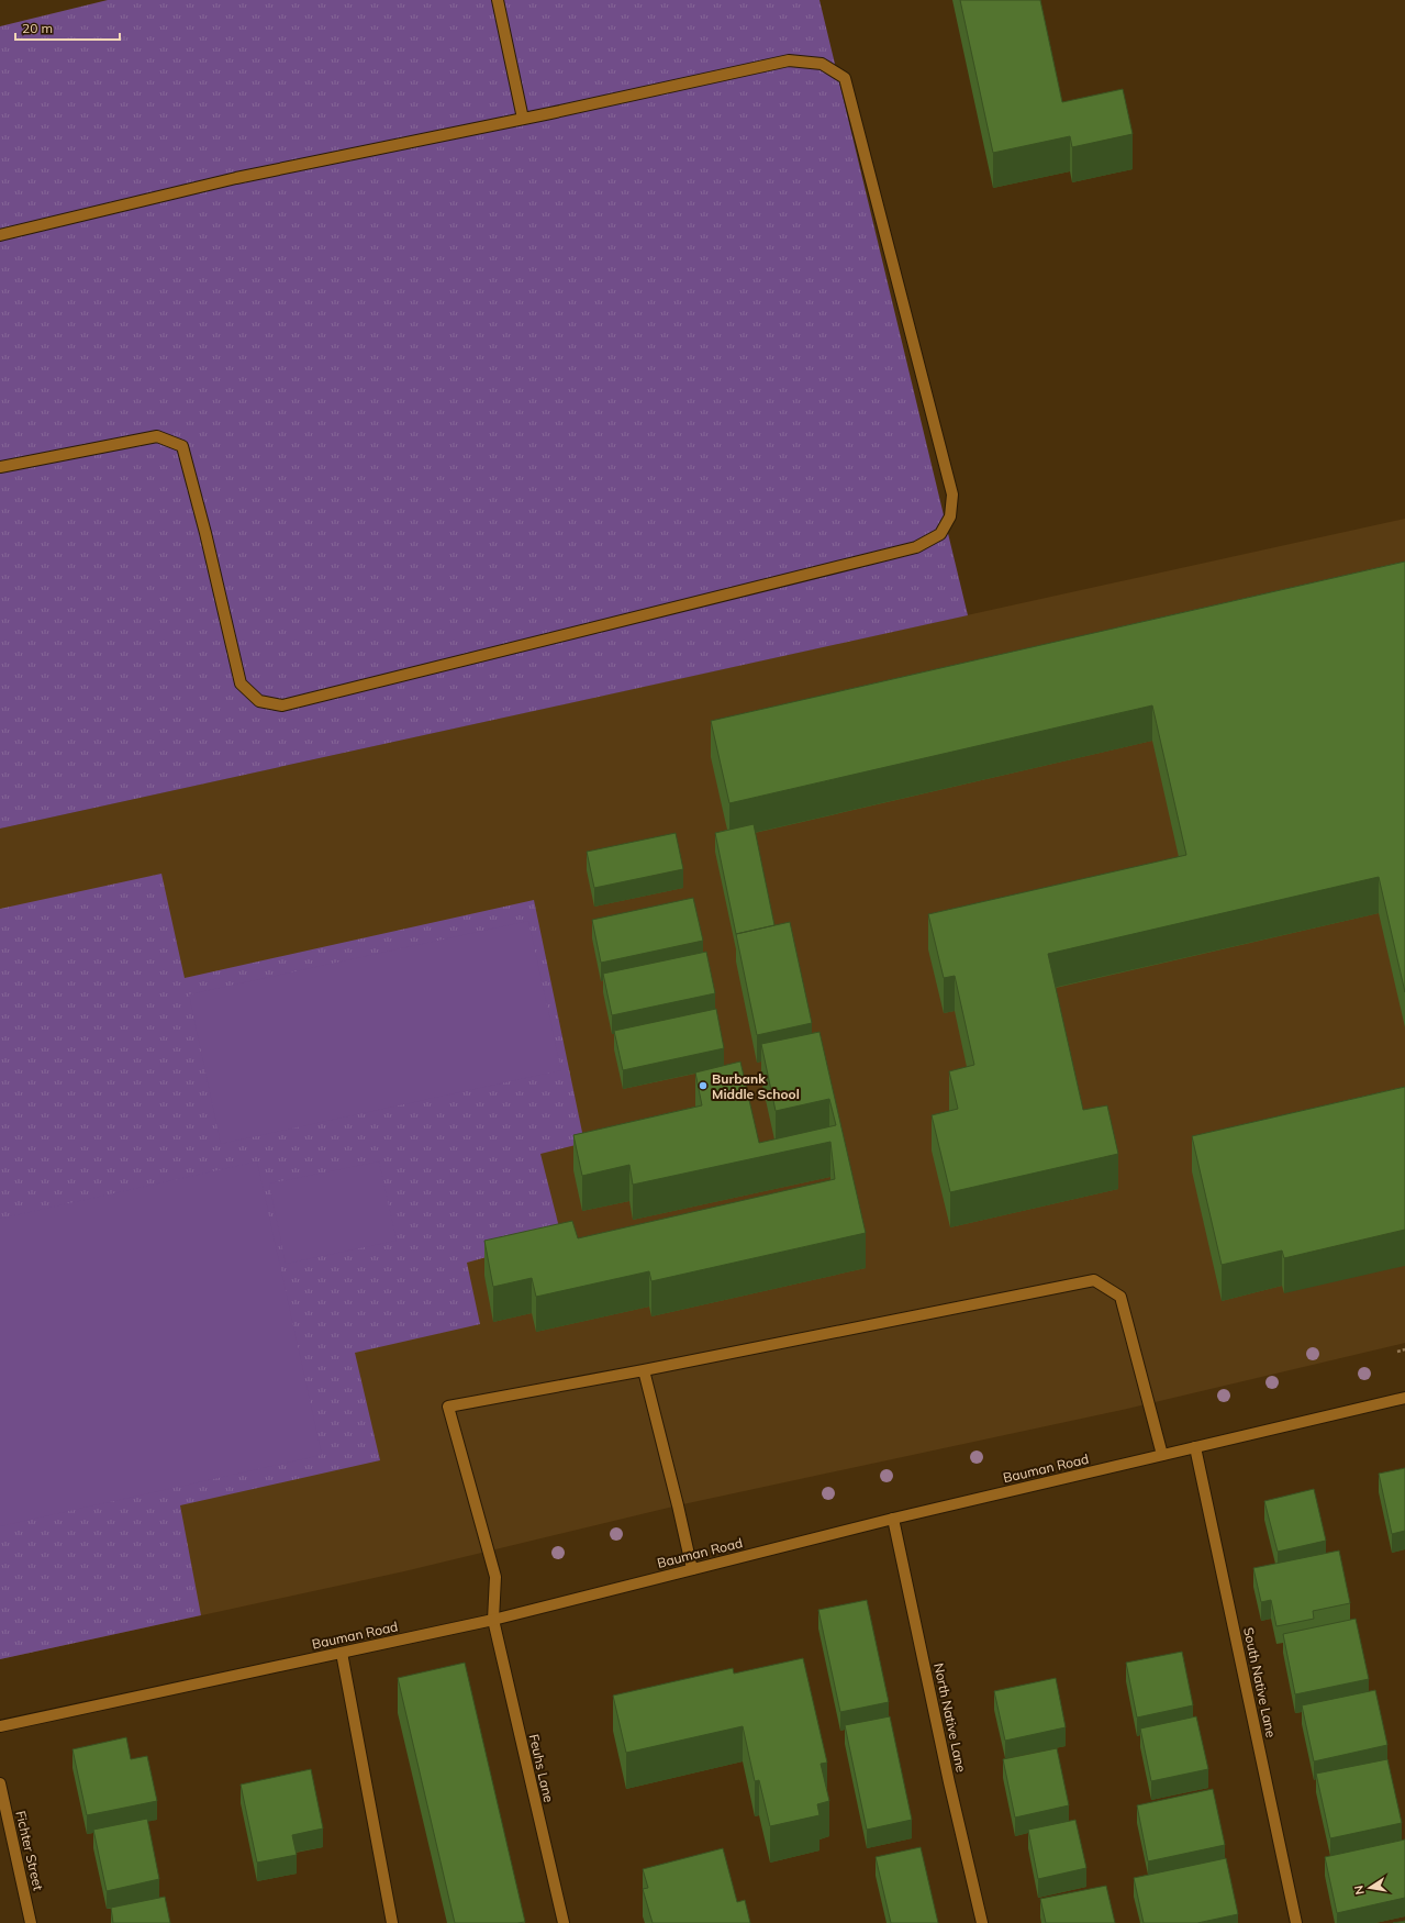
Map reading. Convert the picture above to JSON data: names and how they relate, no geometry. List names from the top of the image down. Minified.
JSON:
{"streets":{"street":["Bauman Road","South Native Lane","North Native Lane","Feuhs Lane","Fichter Street"]},"crossings":[["Bauman Road","South Native Lane"],["Bauman Road","North Native Lane"],["Bauman Road","Feuhs Lane"]],"places":["Burbank Middle School"],"scale_bar":"20 m","north":"left"}
